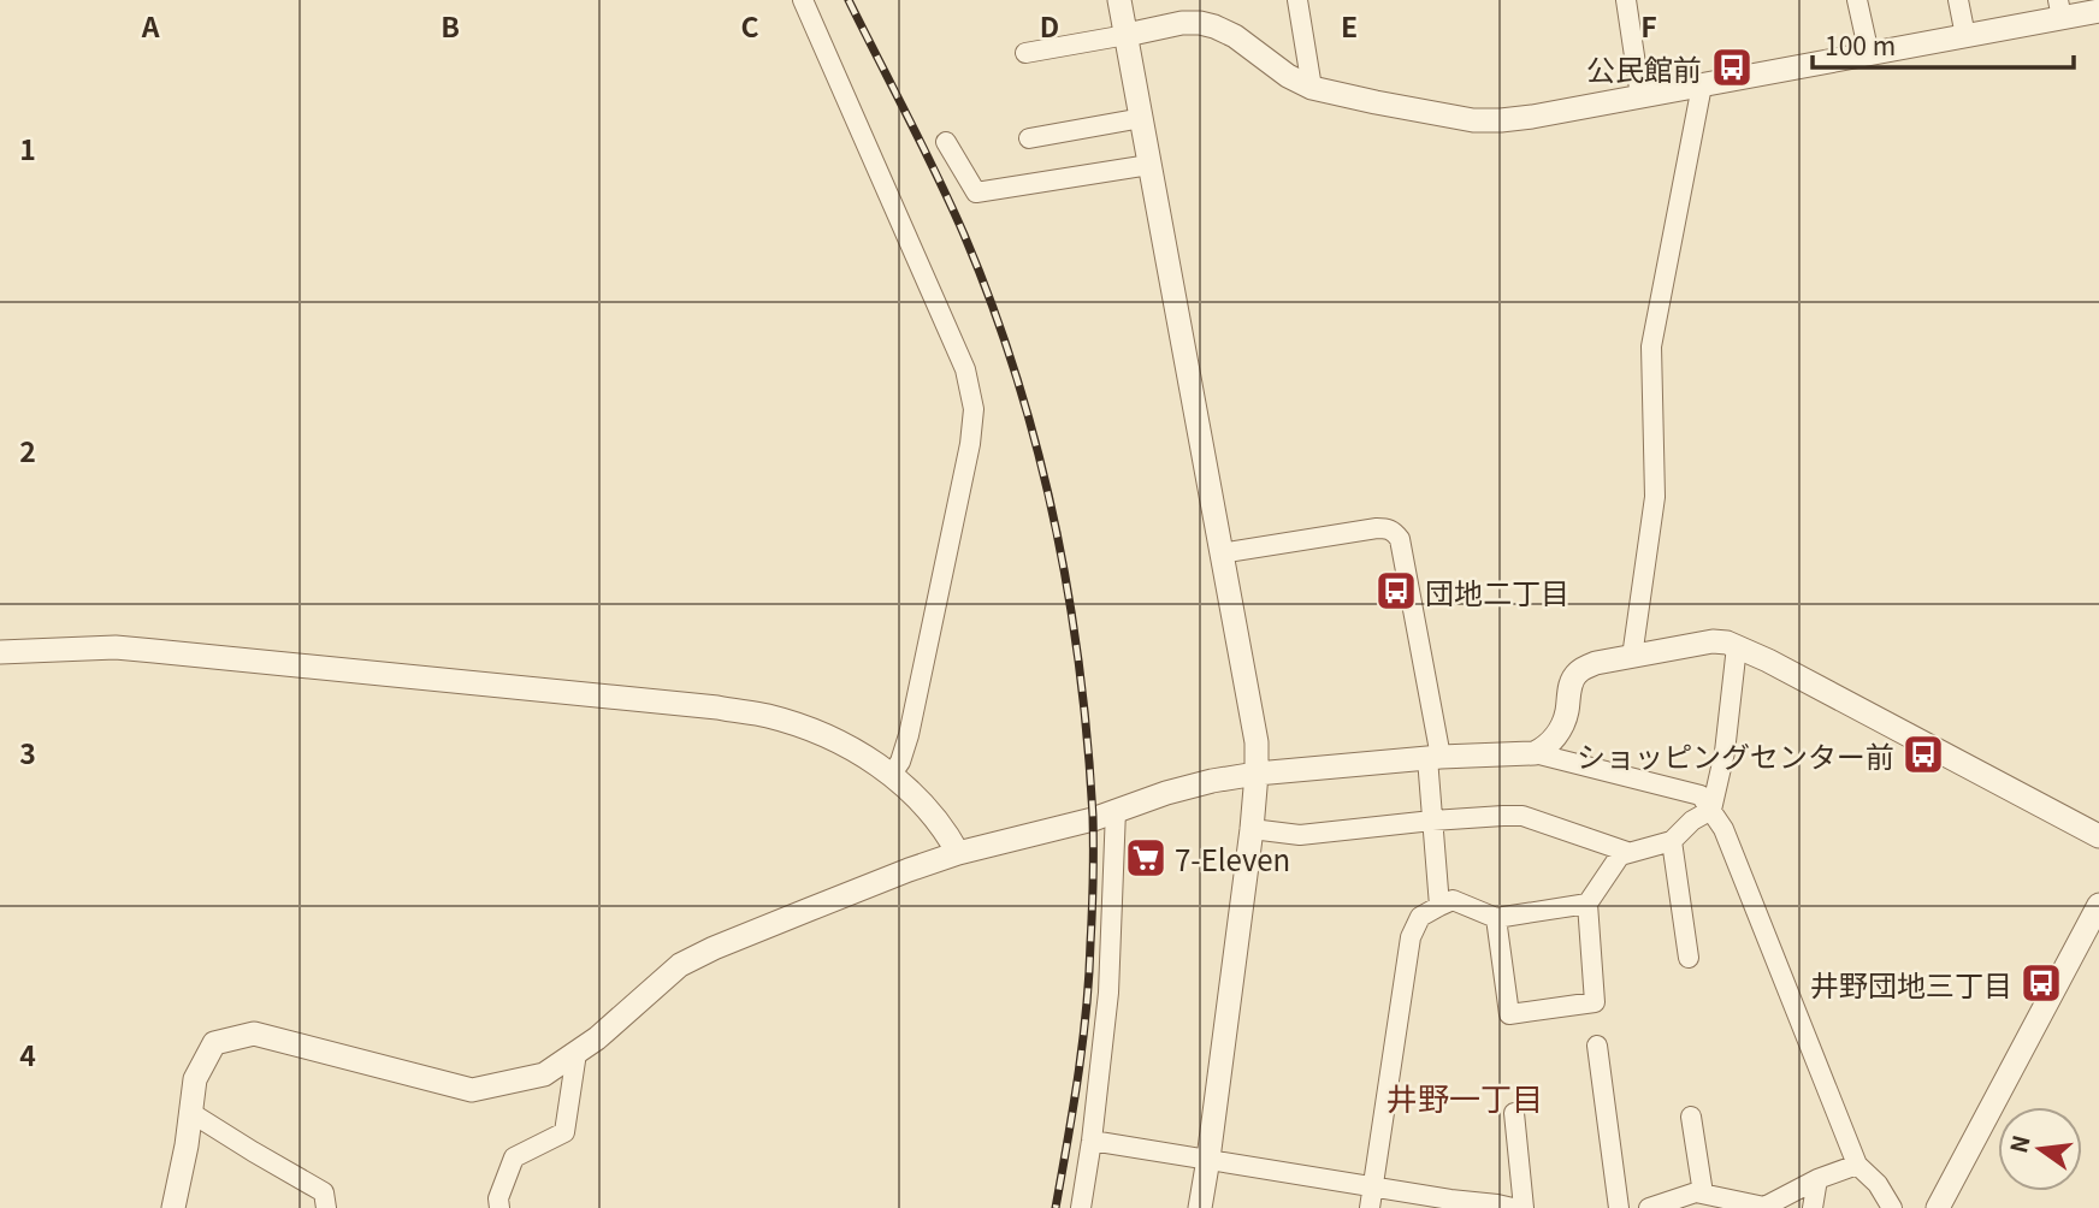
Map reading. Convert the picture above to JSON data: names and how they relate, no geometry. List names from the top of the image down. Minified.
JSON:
{"districts":["井野一丁目"],"places":{"bus stop":["公民館前","団地二丁目","ショッピングセンター前","井野団地三丁目"],"supermarket":["7-Eleven"]},"scale_bar":"100 m","north":"left","grid":{"columns":["A","B","C","D","E","F"],"rows":["1","2","3","4"]}}
